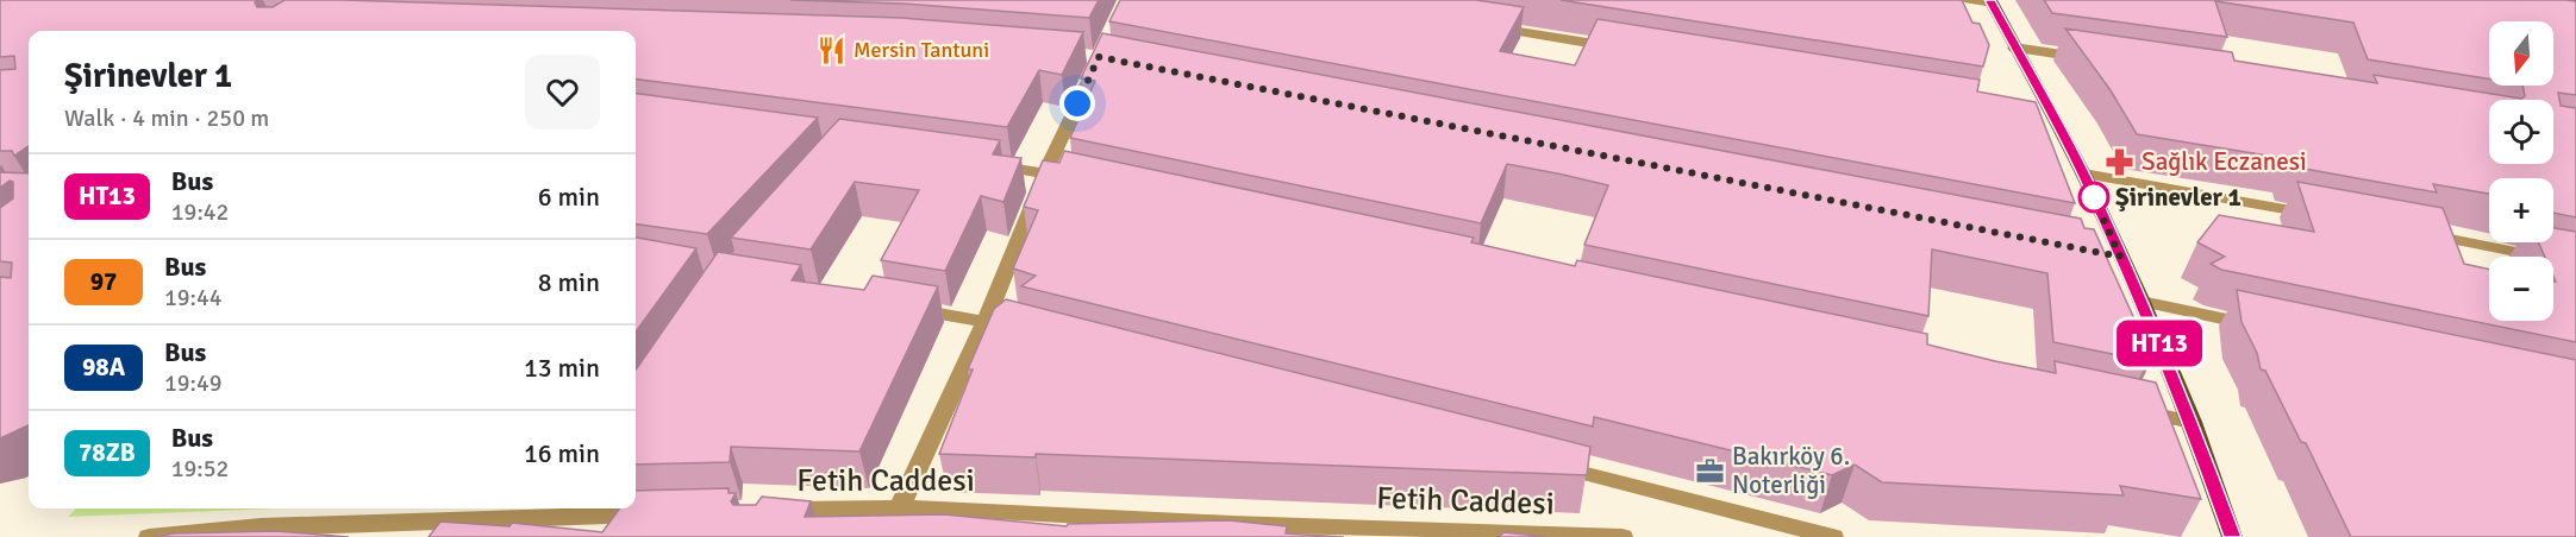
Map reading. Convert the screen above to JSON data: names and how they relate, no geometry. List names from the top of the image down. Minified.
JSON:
{"streets":{"street":["Fetih Caddesi"]},"places":{"restaurant":["Mersin Tantuni"],"pharmacy":["Sağlık Eczanesi"],"other":["Şirinevler 1"],"office":["Bakırköy 6. Noterliği"]},"lines":["bus line HT13"],"north":"bottom","page":{"on_map":"HT13","map_buttons":["+","−"],"heading":["Şirinevler 1","Walk · 4 min · 250 m"],"list":[{"mark":"HT13","name":"Bus","note":"19:42","value":"6 min"},{"mark":"97","name":"Bus","note":"19:44","value":"8 min"},{"mark":"98A","name":"Bus","note":"19:49","value":"13 min"},{"mark":"78ZB","name":"Bus","note":"19:52","value":"16 min"}]}}
